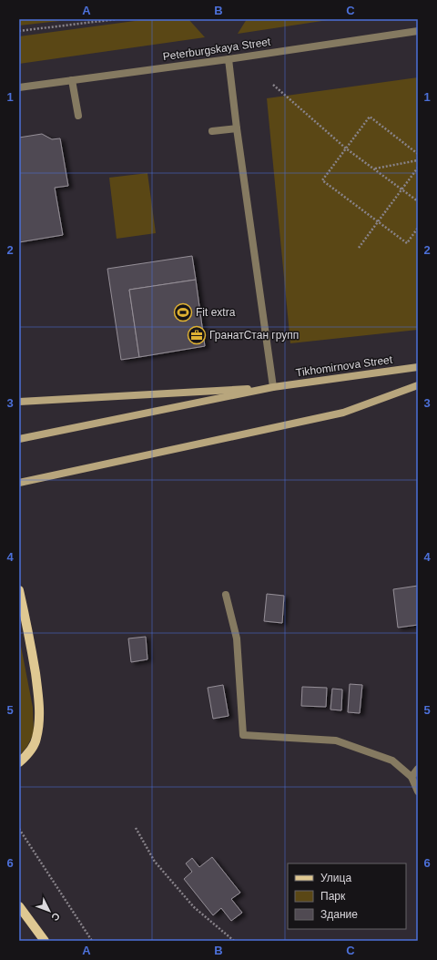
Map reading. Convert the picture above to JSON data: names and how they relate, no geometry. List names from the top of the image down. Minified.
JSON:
{"streets":{"main road":["Tikhomirnova Street"],"street":["Peterburgskaya Street"]},"places":{"sports":["Fit extra"],"office":["ГранатСтан групп"]},"legend":["Улица","Парк","Здание"],"north":"bottom right","grid":{"columns":["A","B","C"],"rows":["1","2","3","4","5","6"]}}
